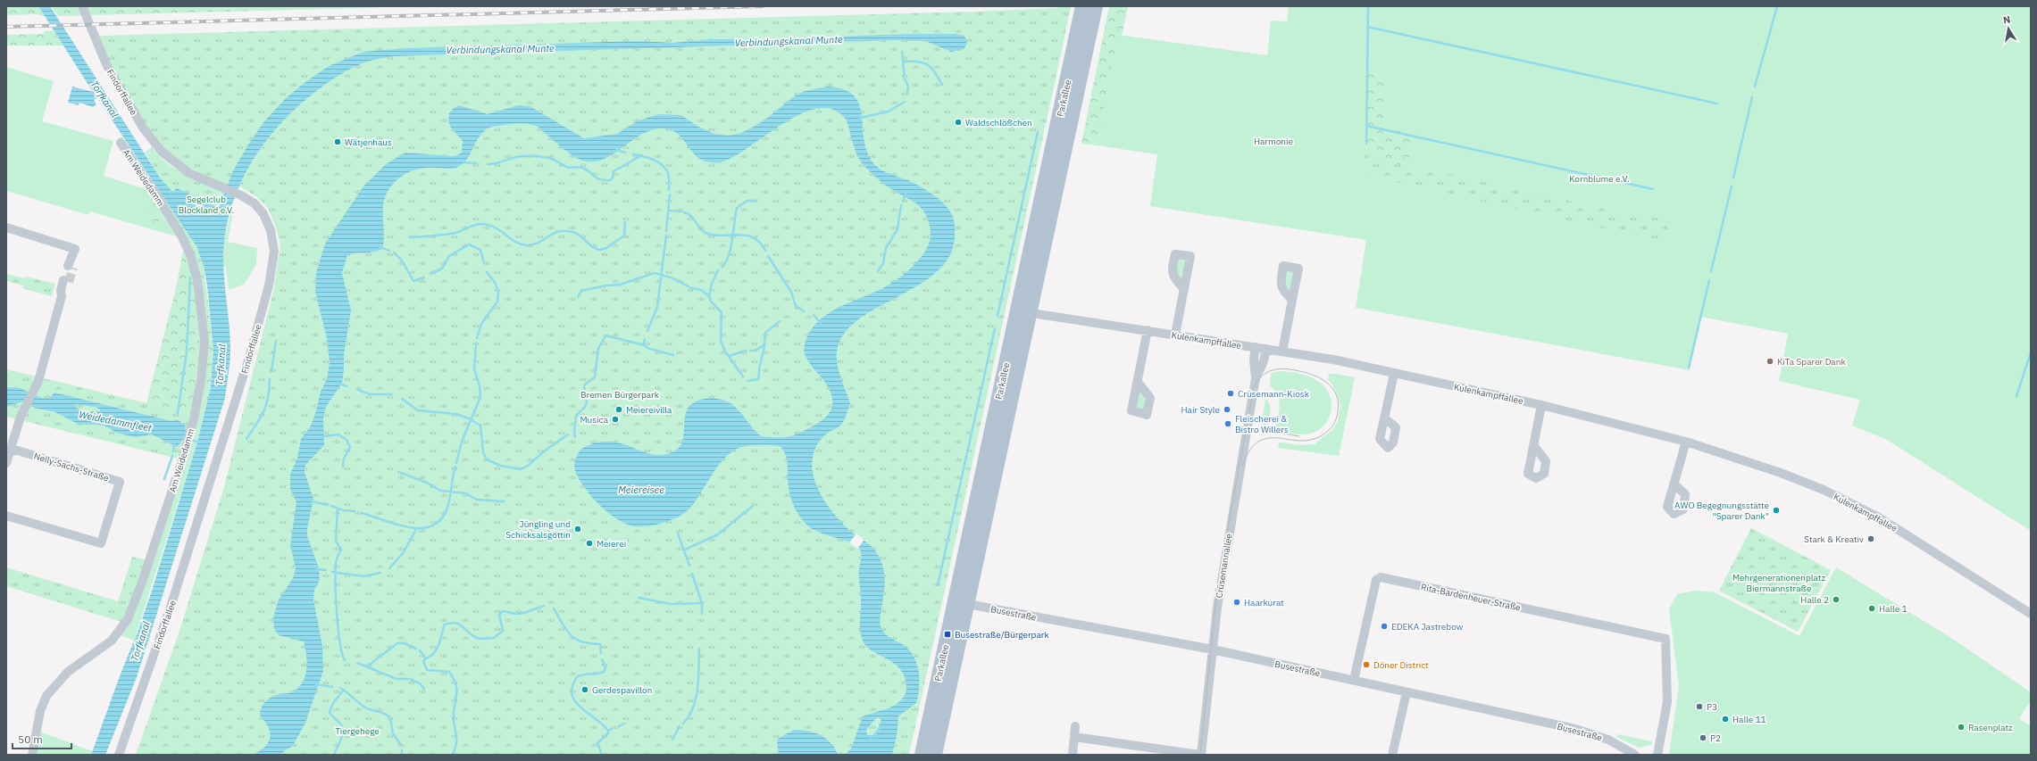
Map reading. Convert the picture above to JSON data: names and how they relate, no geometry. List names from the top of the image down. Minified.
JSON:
{"streets":{"main road":["Parkallee"],"street":["Findorffallee","Am Weidedamm","Kulenkampffallee","Nelly-Sachs-Straße","Crüsemannallee","Rita-Bardenheuer-Straße","Busestraße"]},"crossings":[["Parkallee","Kulenkampffallee"],["Parkallee","Busestraße"],["Kulenkampffallee","Crüsemannallee"],["Crüsemannallee","Busestraße"],["Rita-Bardenheuer-Straße","Busestraße"]],"water":["Verbindungskanal Munte","Torfkanal","Weidedammfleet","Meiereisee"],"parks":["Harmonie","Kornblume e.V.","Segelclub Blockland e.V.","Bremen Bürgerpark","Mehrgenerationenplatz Biermannstraße","Tiergehege"],"places":{"other":["Waldschlößchen","Wätjenhaus","KiTa Sparer Dank","Crüsemann-Kiosk","Meiereivilla","Hair Style","Musica","Fleischerei & Bistro Willers","AWO Begegnungsstätte \"Sparer Dank\"","Jüngling und Schicksalsgöttin","Stark & Kreativ","Meierei","Halle 2","Haarkurat","Halle 1","EDEKA Jastrebow","Döner District","Gerdespavillon","P3","Halle 11","Rasenplatz","P2"],"transit":["Busestraße/Bürgerpark"]},"scale_bar":"50 m","north":"top"}
